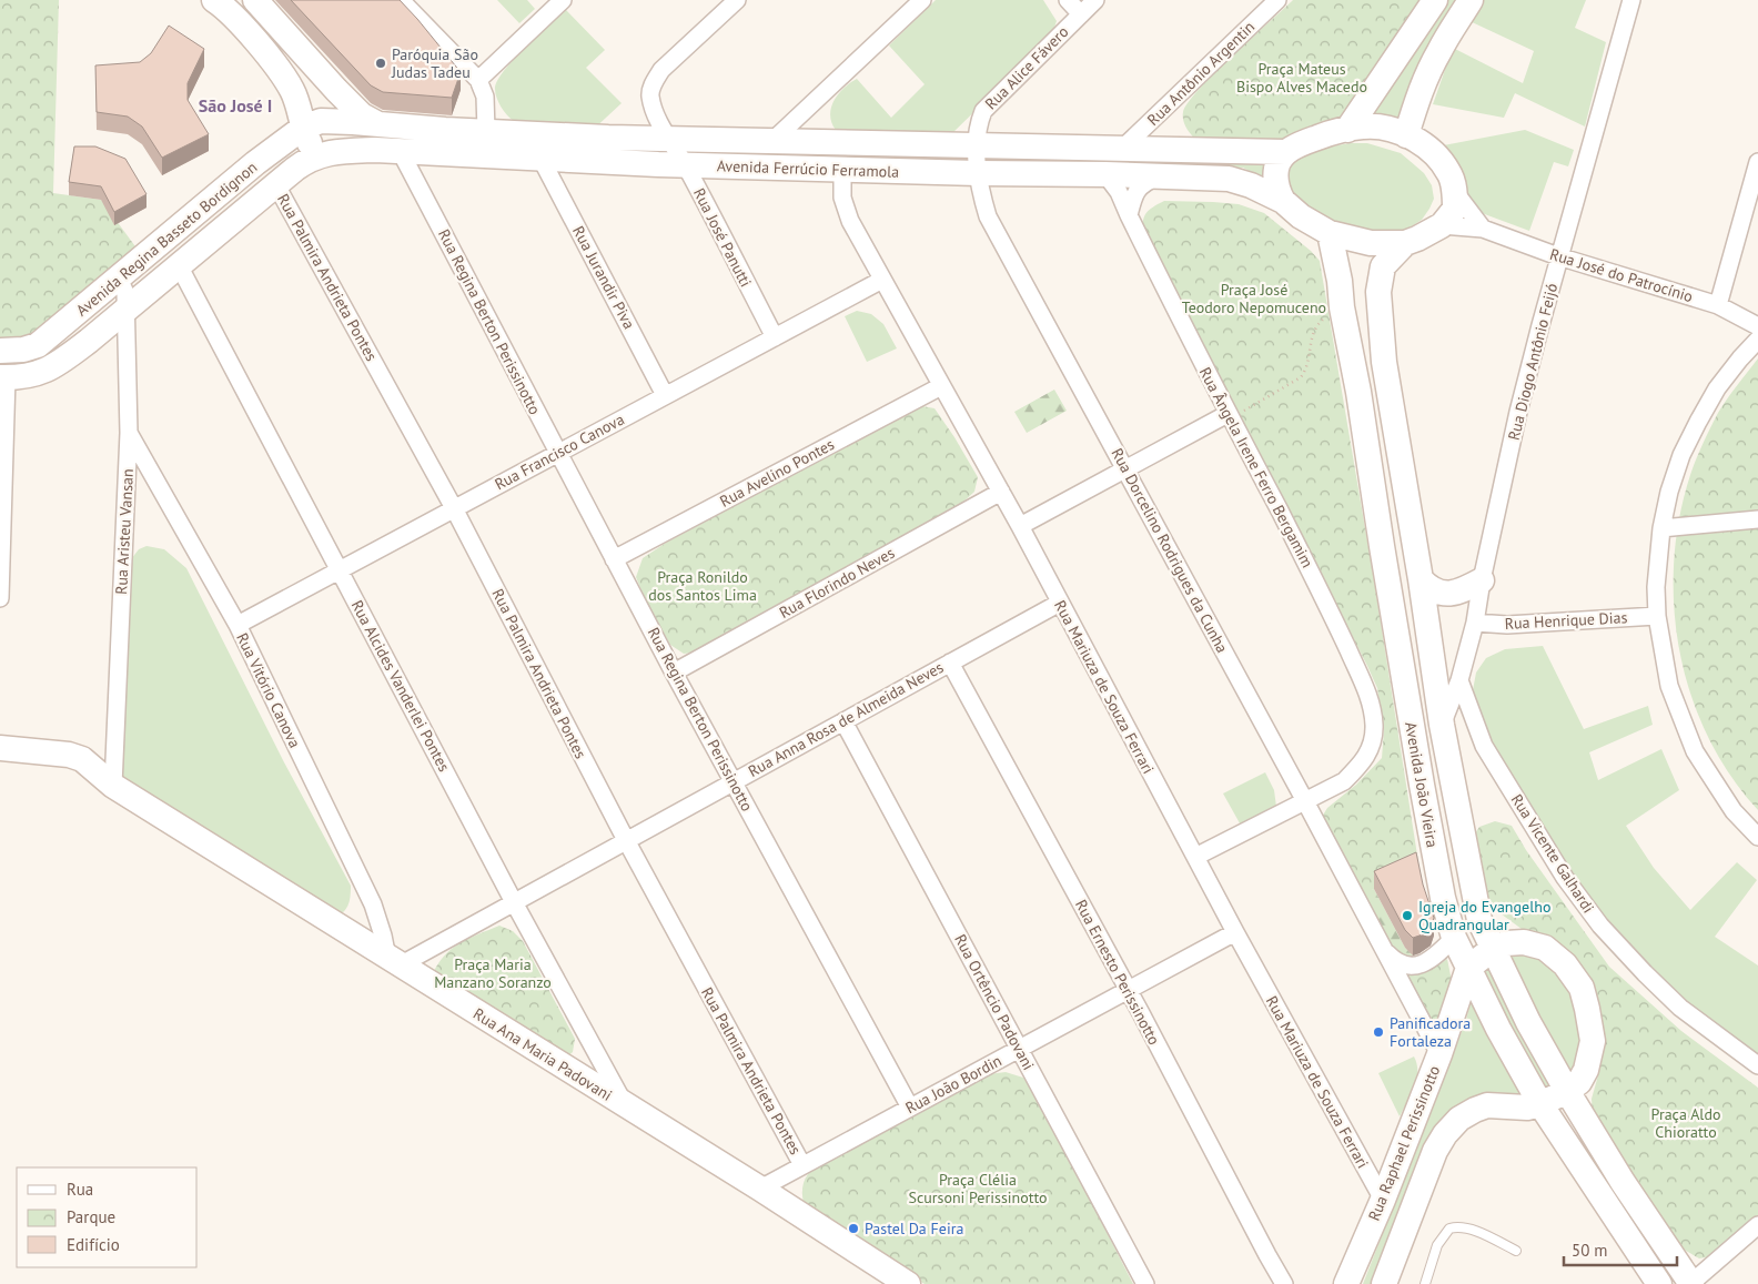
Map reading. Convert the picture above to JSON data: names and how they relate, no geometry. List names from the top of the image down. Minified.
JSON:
{"streets":{"street":["Rua Alice Fávero","Rua Antônio Argentin","Avenida Ferrúcio Ferramola","Rua José Panutti","Avenida Regina Basseto Bordignon","Rua José do Patrocínio","Rua Palmira Andrieta Pontes","Rua Jurandir Piva","Rua Regina Berton Perissinotto","Rua Diogo Antônio Feijó","Rua Francisco Canova","Rua Ângela Irene Ferro Bergamim","Rua Avelino Pontes","Rua Aristeu Vansan","Rua Dorcelino Rodrigues da Cunha","Rua Florindo Neves","Rua Henrique Dias","Rua Alcides Vanderlei Pontes","Rua Mariuza de Souza Ferrari","Rua Vitório Canova","Rua Anna Rosa de Almeida Neves","Avenida João Vieira","Rua Vicente Galhardi","Rua Ernesto Perissinotto","Rua Ortêncio Padovani","Rua Ana Maria Padovani","Rua João Bordin","Rua Raphael Perissinotto"]},"crossings":[["Rua Alice Fávero","Avenida Ferrúcio Ferramola"],["Rua Alice Fávero","Rua Dorcelino Rodrigues da Cunha"],["Rua Antônio Argentin","Avenida Ferrúcio Ferramola"],["Avenida Ferrúcio Ferramola","Rua José Panutti"],["Avenida Ferrúcio Ferramola","Avenida Regina Basseto Bordignon"],["Avenida Ferrúcio Ferramola","Rua José do Patrocínio"],["Avenida Ferrúcio Ferramola","Rua Jurandir Piva"],["Avenida Ferrúcio Ferramola","Rua Regina Berton Perissinotto"],["Avenida Ferrúcio Ferramola","Rua Ângela Irene Ferro Bergamim"],["Avenida Ferrúcio Ferramola","Rua Dorcelino Rodrigues da Cunha"],["Avenida Ferrúcio Ferramola","Rua Mariuza de Souza Ferrari"],["Avenida Ferrúcio Ferramola","Avenida João Vieira"],["Rua José Panutti","Rua Francisco Canova"],["Avenida Regina Basseto Bordignon","Rua Palmira Andrieta Pontes"],["Avenida Regina Basseto Bordignon","Rua Aristeu Vansan"],["Avenida Regina Basseto Bordignon","Rua Alcides Vanderlei Pontes"],["Rua José do Patrocínio","Rua Diogo Antônio Feijó"],["Rua José do Patrocínio","Avenida João Vieira"],["Rua Palmira Andrieta Pontes","Rua Francisco Canova"],["Rua Palmira Andrieta Pontes","Rua Anna Rosa de Almeida Neves"],["Rua Palmira Andrieta Pontes","Rua João Bordin"],["Rua Jurandir Piva","Rua Francisco Canova"],["Rua Regina Berton Perissinotto","Rua Francisco Canova"],["Rua Regina Berton Perissinotto","Rua Avelino Pontes"],["Rua Regina Berton Perissinotto","Rua Florindo Neves"],["Rua Regina Berton Perissinotto","Rua Anna Rosa de Almeida Neves"],["Rua Regina Berton Perissinotto","Rua João Bordin"],["Rua Diogo Antônio Feijó","Rua Henrique Dias"],["Rua Diogo Antônio Feijó","Avenida João Vieira"],["Rua Diogo Antônio Feijó","Rua Vicente Galhardi"],["Rua Francisco Canova","Rua Alcides Vanderlei Pontes"],["Rua Francisco Canova","Rua Mariuza de Souza Ferrari"],["Rua Francisco Canova","Rua Vitório Canova"],["Rua Ângela Irene Ferro Bergamim","Rua Dorcelino Rodrigues da Cunha"],["Rua Avelino Pontes","Rua Mariuza de Souza Ferrari"],["Rua Aristeu Vansan","Rua Vitório Canova"],["Rua Aristeu Vansan","Rua Ana Maria Padovani"],["Rua Dorcelino Rodrigues da Cunha","Avenida João Vieira"],["Rua Dorcelino Rodrigues da Cunha","Rua Raphael Perissinotto"],["Rua Florindo Neves","Rua Mariuza de Souza Ferrari"],["Rua Alcides Vanderlei Pontes","Rua Anna Rosa de Almeida Neves"],["Rua Alcides Vanderlei Pontes","Rua Ana Maria Padovani"],["Rua Mariuza de Souza Ferrari","Rua Anna Rosa de Almeida Neves"],["Rua Mariuza de Souza Ferrari","Rua João Bordin"],["Rua Mariuza de Souza Ferrari","Rua Raphael Perissinotto"],["Rua Vitório Canova","Rua Anna Rosa de Almeida Neves"],["Rua Vitório Canova","Rua Ana Maria Padovani"],["Rua Anna Rosa de Almeida Neves","Rua Ernesto Perissinotto"],["Rua Anna Rosa de Almeida Neves","Rua Ortêncio Padovani"],["Rua Anna Rosa de Almeida Neves","Rua Ana Maria Padovani"],["Avenida João Vieira","Rua Raphael Perissinotto"],["Rua Ernesto Perissinotto","Rua João Bordin"],["Rua Ortêncio Padovani","Rua João Bordin"],["Rua Ana Maria Padovani","Rua João Bordin"]],"districts":["São José I"],"parks":["Praça Mateus Bispo Alves Macedo","Praça José Teodoro Nepomuceno","Praça Ronildo dos Santos Lima","Praça Maria Manzano Soranzo","Praça Aldo Chioratto","Praça Clélia Scursoni Perissinotto"],"places":["Paróquia São Judas Tadeu","Igreja do Evangelho Quadrangular","Panificadora Fortaleza","Pastel Da Feira"],"legend":["Rua","Parque","Edifício"],"scale_bar":"50 m"}
